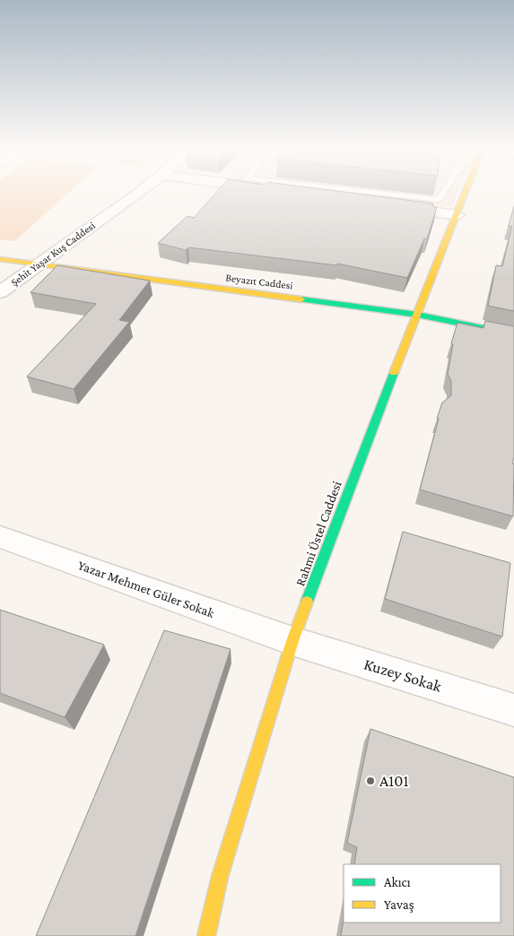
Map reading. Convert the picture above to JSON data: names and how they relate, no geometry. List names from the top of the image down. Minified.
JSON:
{"streets":{"street":["Şehit Yaşar Kuş Caddesi","Beyazıt Caddesi","Rahmi Üstel Caddesi","Yazar Mehmet Güler Sokak","Kuzey Sokak"]},"crossings":[["Şehit Yaşar Kuş Caddesi","Beyazıt Caddesi"],["Beyazıt Caddesi","Rahmi Üstel Caddesi"],["Rahmi Üstel Caddesi","Yazar Mehmet Güler Sokak"],["Rahmi Üstel Caddesi","Kuzey Sokak"],["Yazar Mehmet Güler Sokak","Kuzey Sokak"]],"places":["A101"],"legend":["Akıcı","Yavaş"]}
